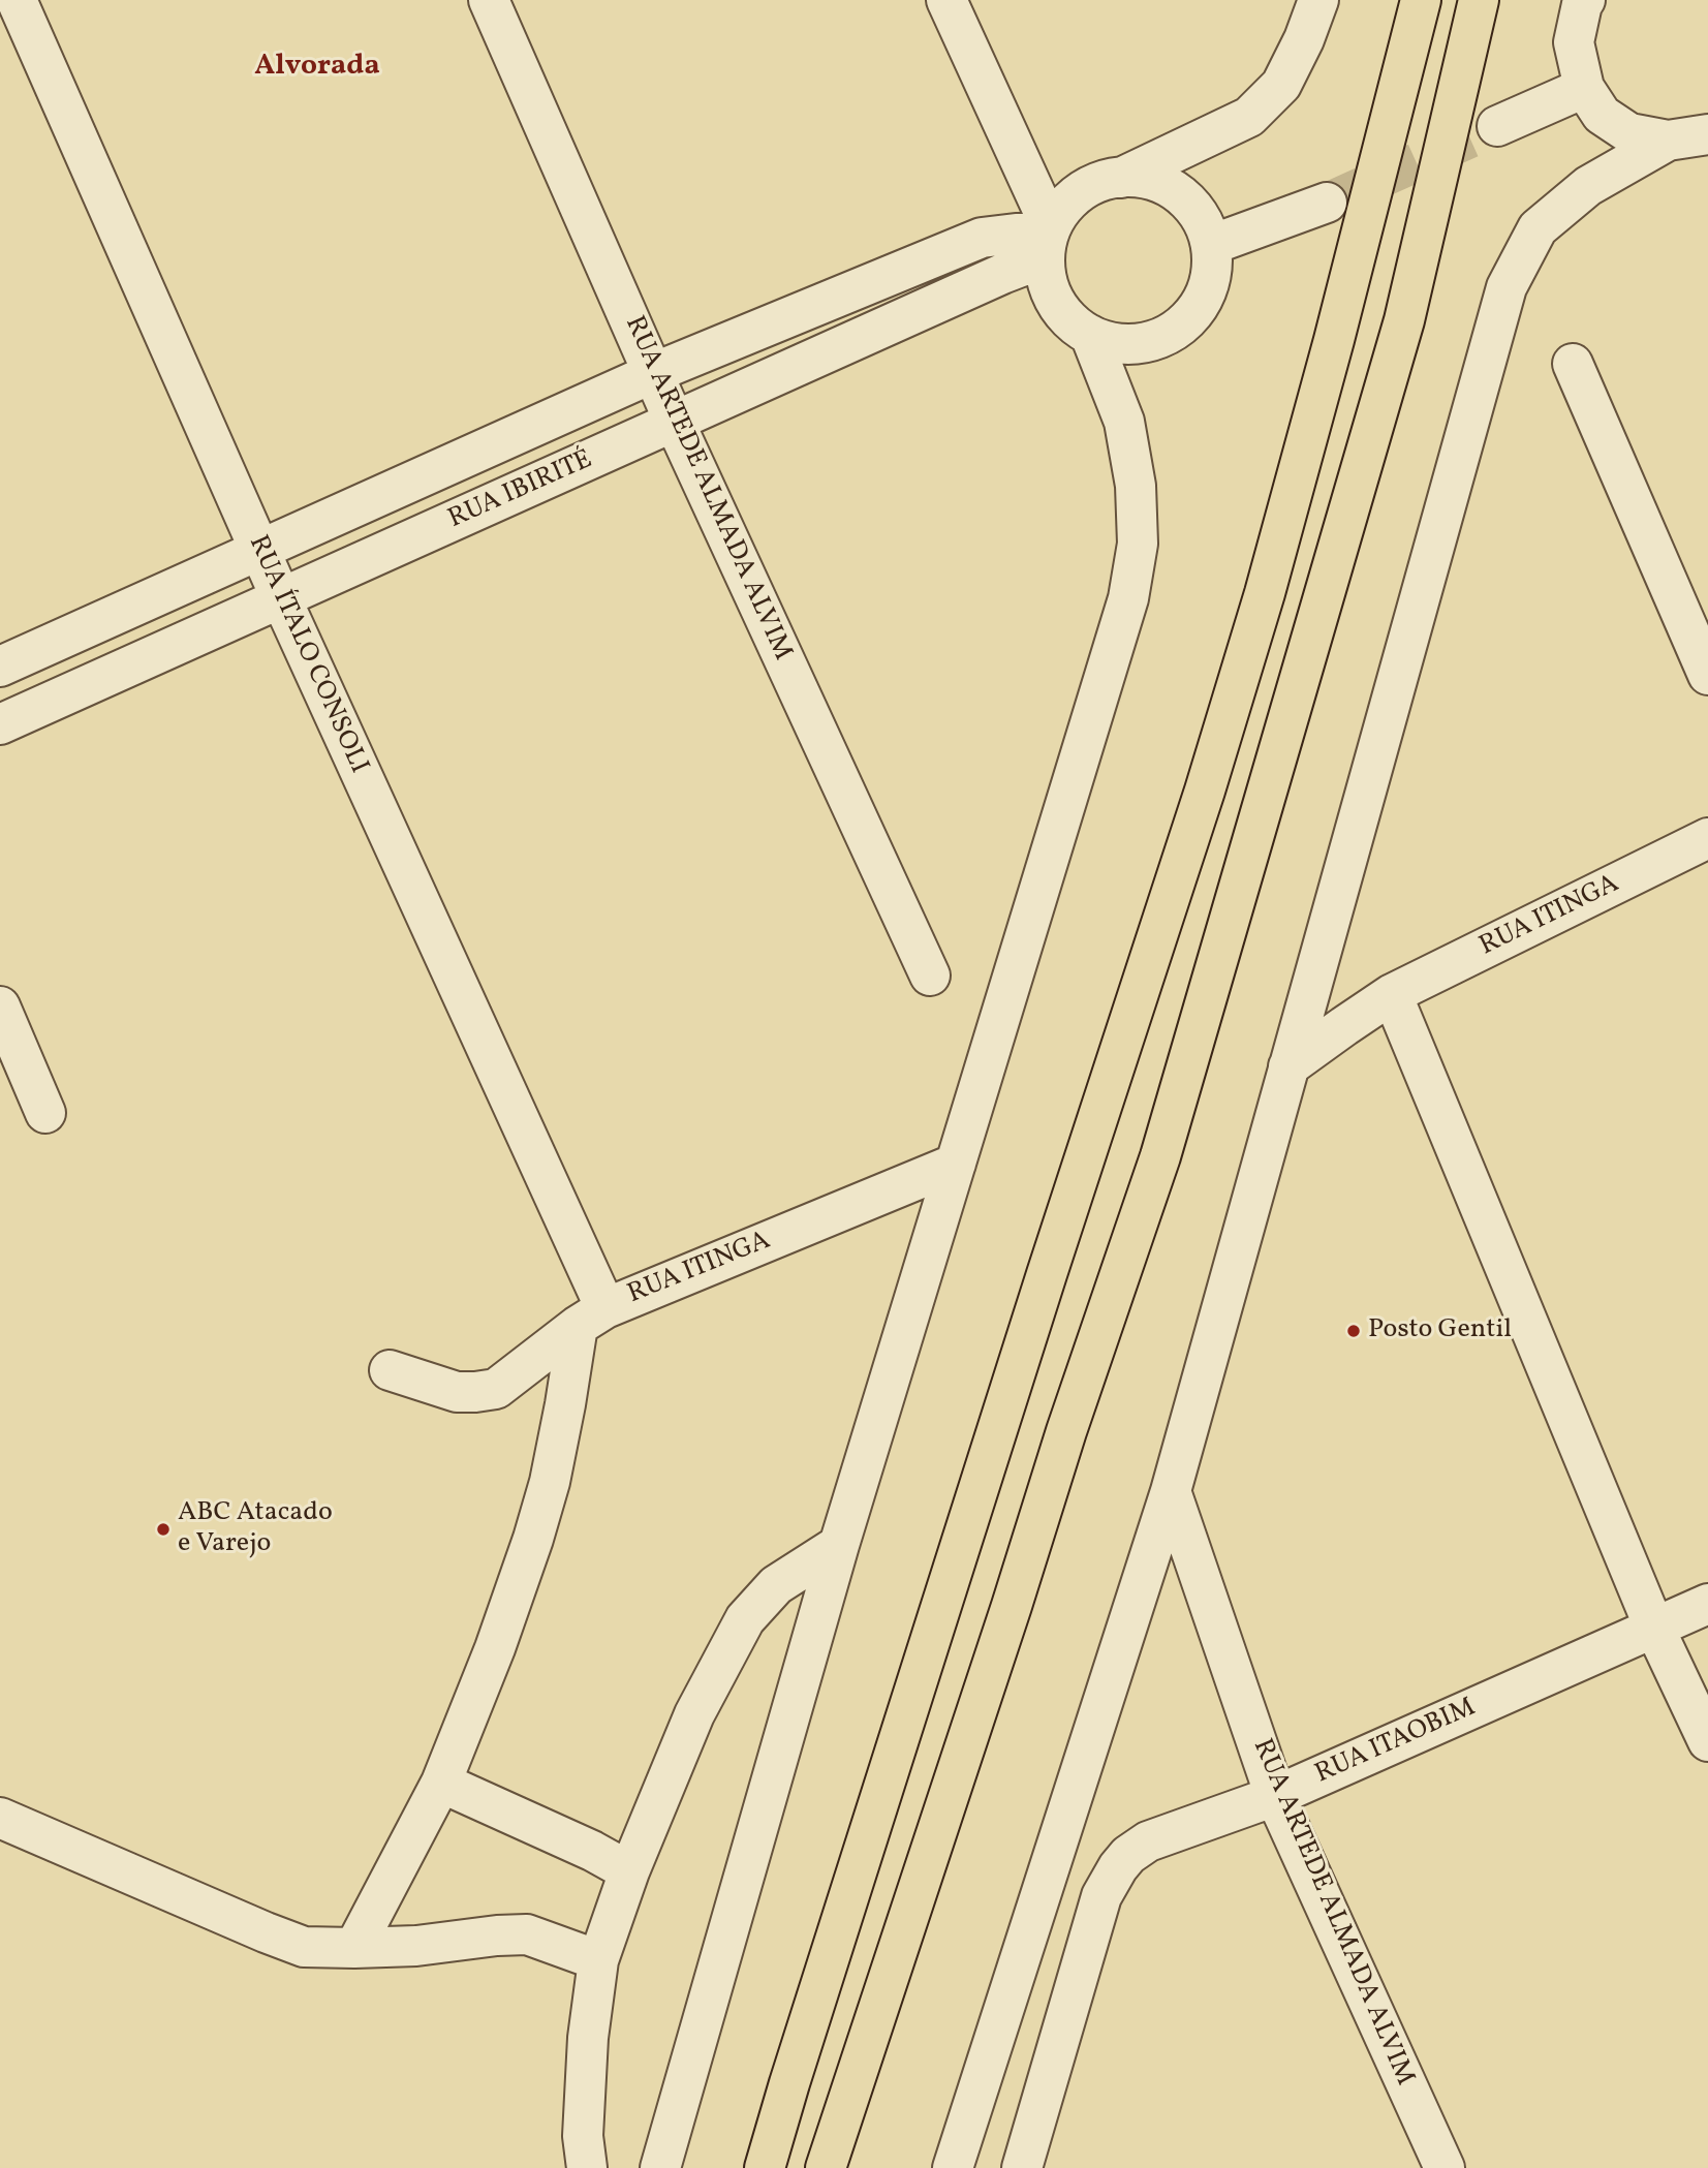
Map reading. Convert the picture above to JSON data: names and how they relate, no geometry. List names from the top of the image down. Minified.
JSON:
{"streets":{"street":["RUA ARTEDE ALMADA ALVIM","RUA IBIRITÉ","RUA ÍTALO CONSOLI","RUA ITINGA","RUA ITAOBIM"]},"crossings":[["RUA ARTEDE ALMADA ALVIM","RUA IBIRITÉ"],["RUA ARTEDE ALMADA ALVIM","RUA ITAOBIM"],["RUA IBIRITÉ","RUA ÍTALO CONSOLI"],["RUA ÍTALO CONSOLI","RUA ITINGA"]],"districts":["Alvorada"],"places":["Posto Gentil","ABC Atacado e Varejo"]}
